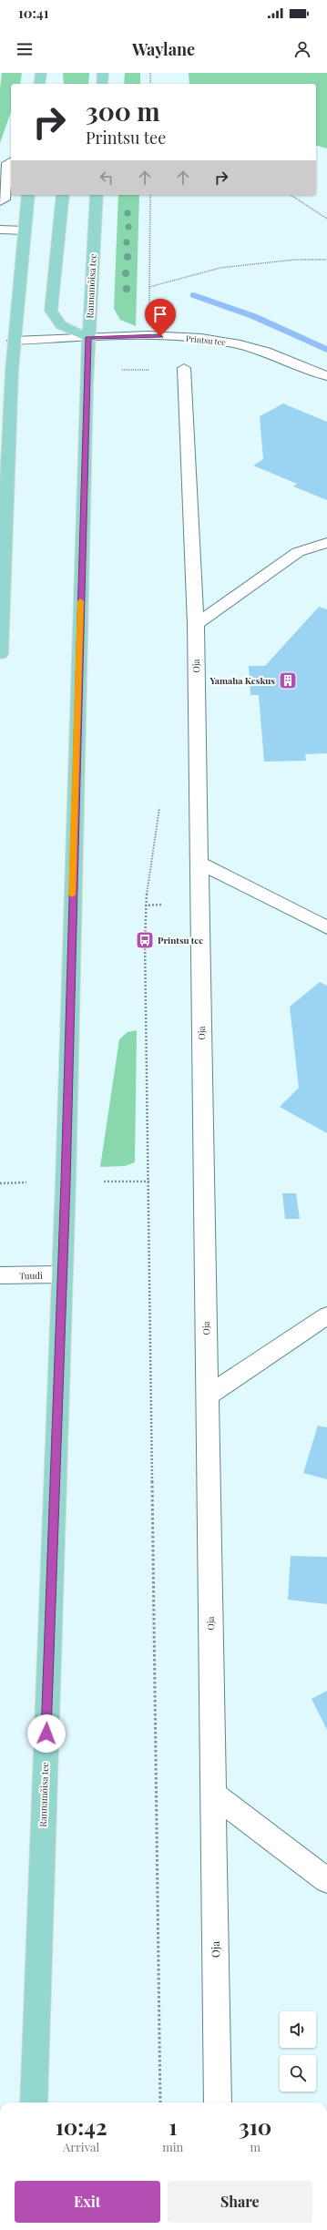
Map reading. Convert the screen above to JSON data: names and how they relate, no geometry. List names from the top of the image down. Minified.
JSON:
{"streets":{"main road":["Rannamõisa tee"],"street":["Printsu tee","Oja","Tuudi"]},"crossings":[["Rannamõisa tee","Printsu tee"],["Rannamõisa tee","Tuudi"]],"places":{"building":["Yamaha Keskus"],"bus stop":["Printsu tee"]},"page":{"status":"10:41","header":"Waylane","turn":["300 m","Printsu tee"],"eta":["10:42","Arrival","1","min","310","m"],"buttons":["Exit","Share"]}}
